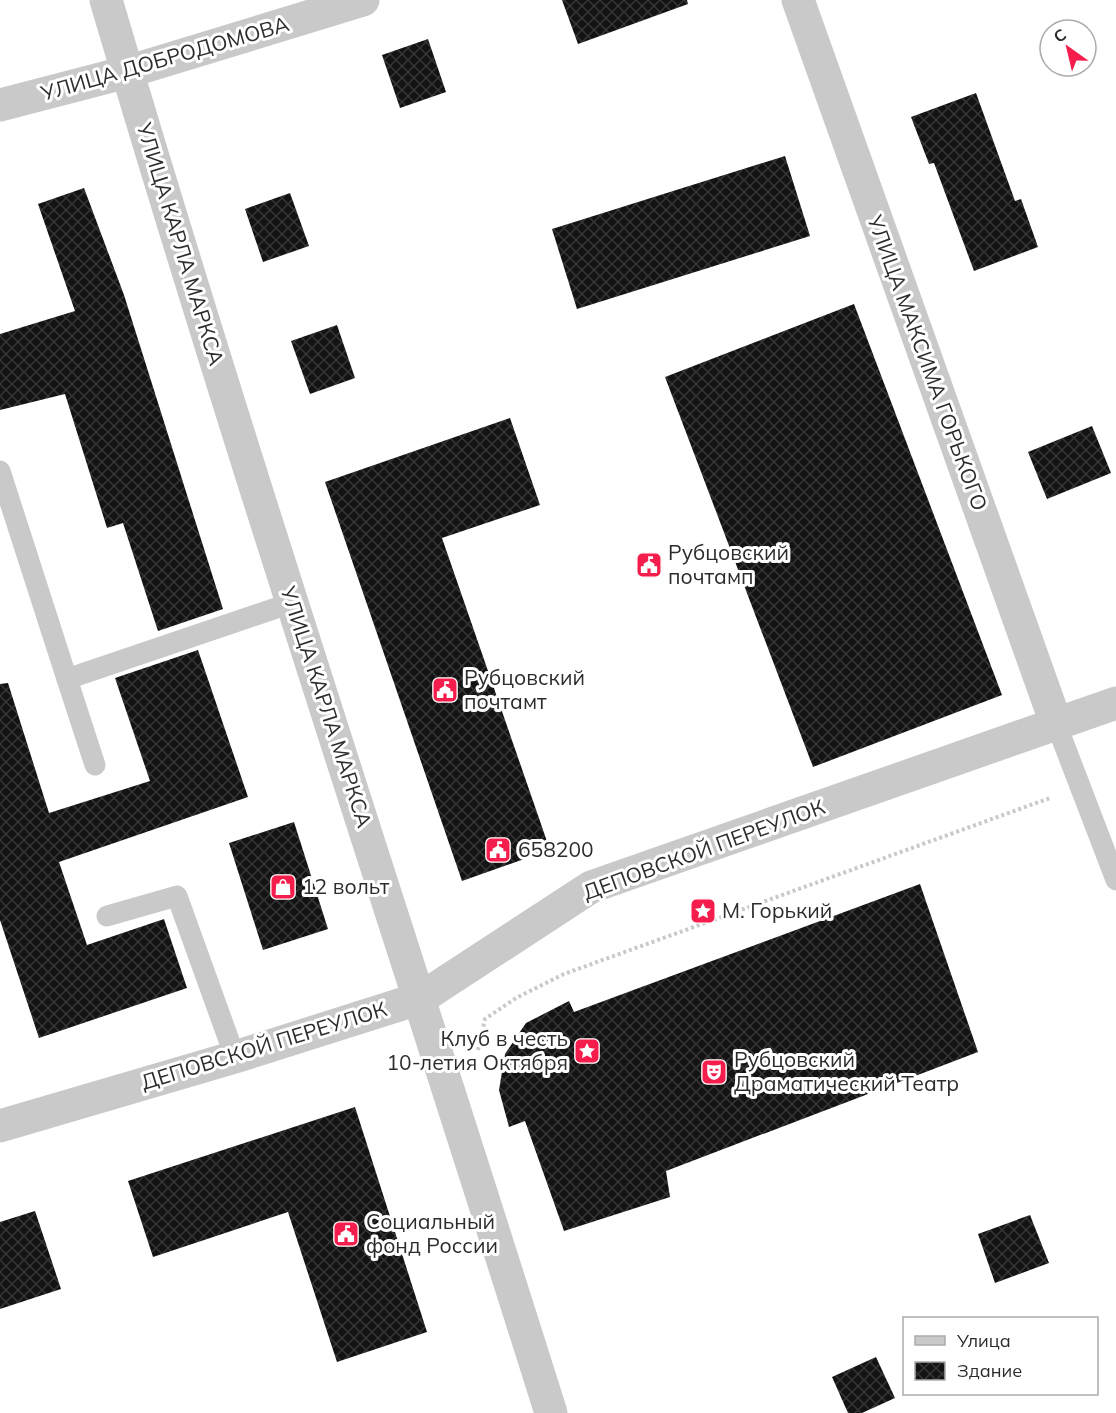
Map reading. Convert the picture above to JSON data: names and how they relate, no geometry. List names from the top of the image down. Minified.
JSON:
{"streets":{"street":["УЛИЦА ДОБРОДОМОВА","УЛИЦА КАРЛА МАРКСА","УЛИЦА МАКСИМА ГОРЬКОГО","ДЕПОВСКОЙ ПЕРЕУЛОК"]},"crossings":[["УЛИЦА ДОБРОДОМОВА","УЛИЦА КАРЛА МАРКСА"],["УЛИЦА КАРЛА МАРКСА","ДЕПОВСКОЙ ПЕРЕУЛОК"],["УЛИЦА МАКСИМА ГОРЬКОГО","ДЕПОВСКОЙ ПЕРЕУЛОК"]],"places":{"public building":["Рубцовский почтамп","Рубцовский почтамт","658200","Социальный фонд России"],"shop":["12 вольт"],"place":["М. Горький","Клуб в честь 10-летия Октября"],"theatre":["Рубцовский Драматический Театр"]},"legend":["Улица","Здание"],"north":"top left"}
